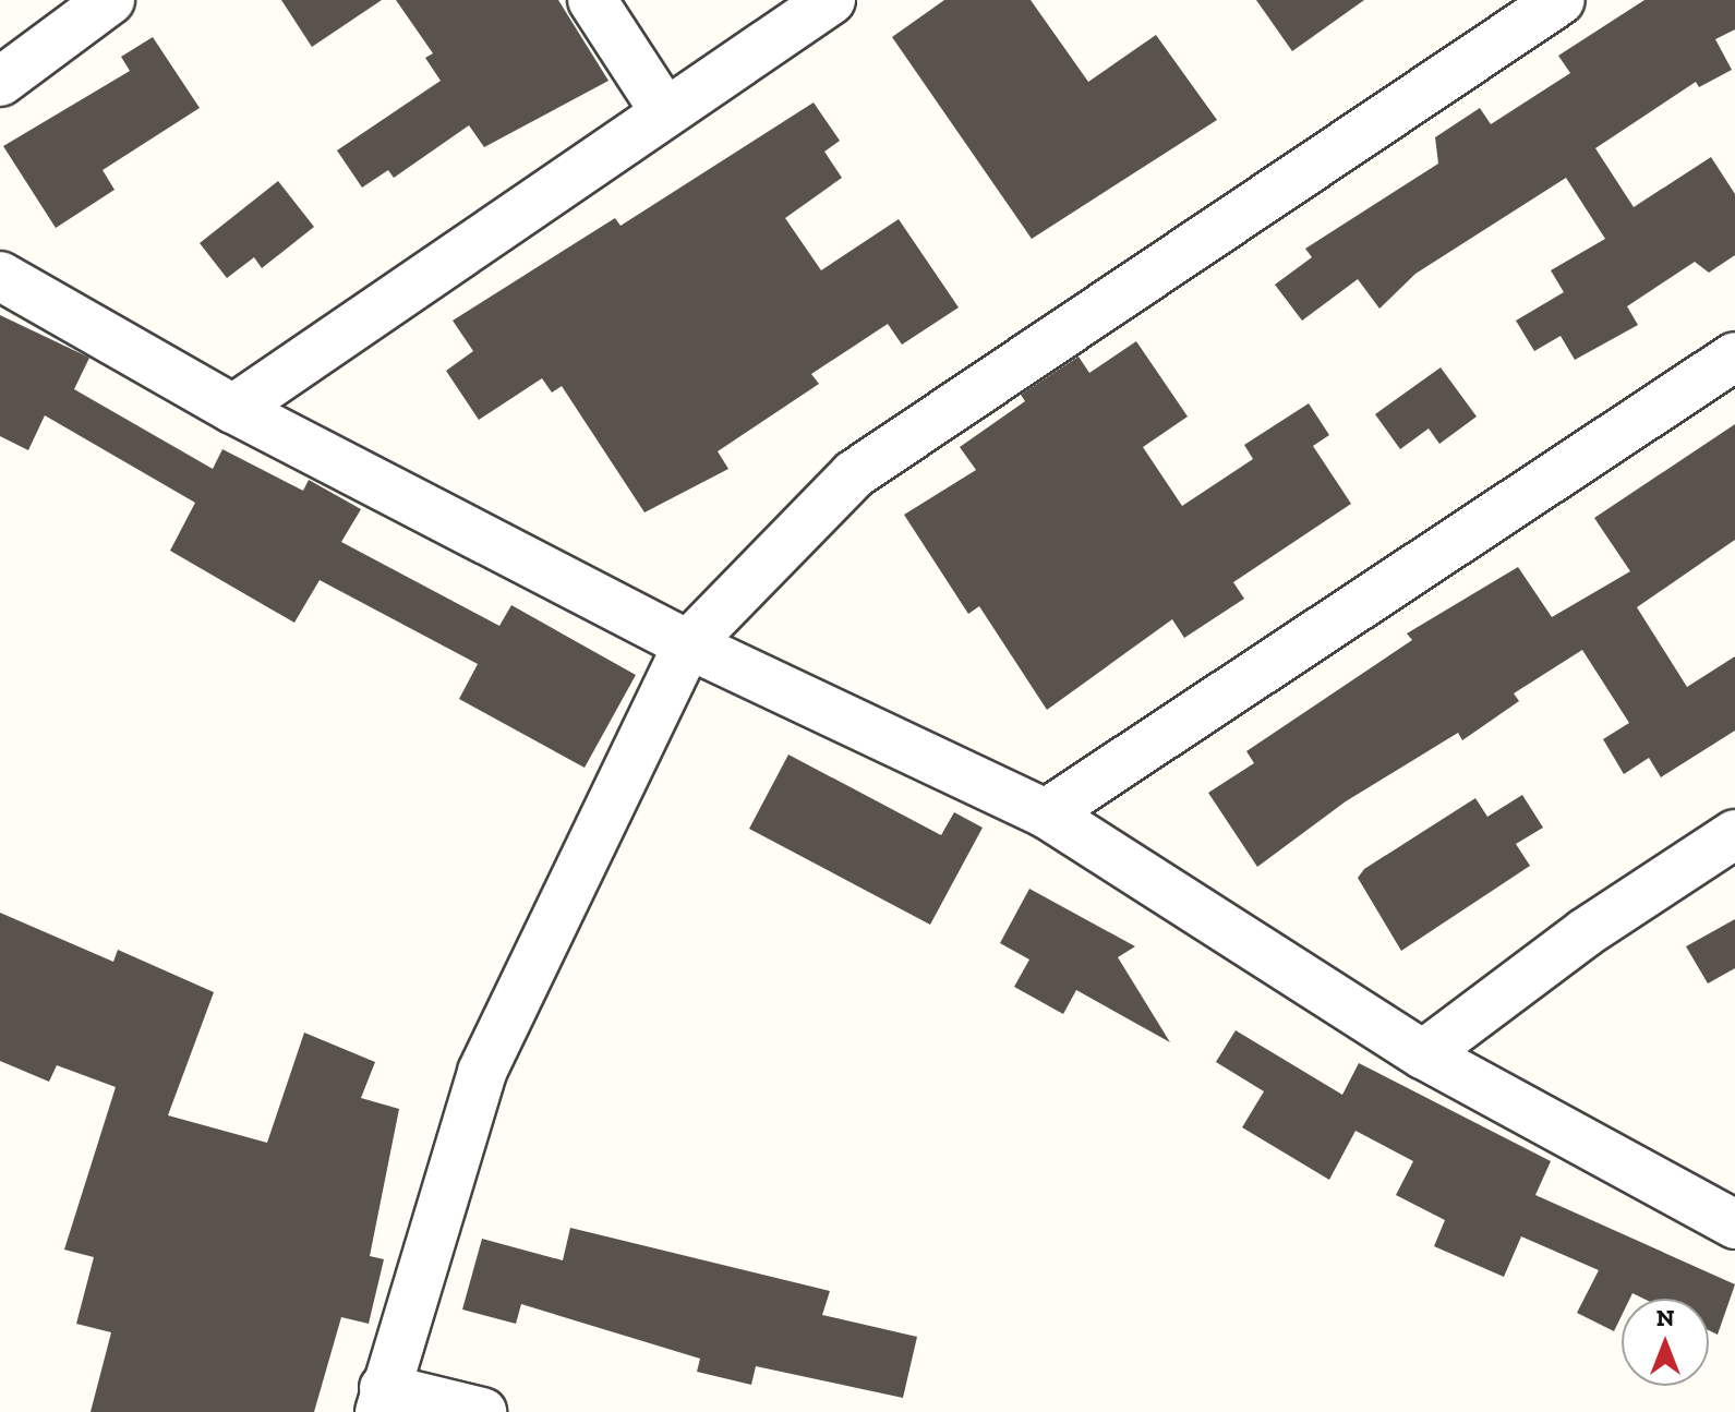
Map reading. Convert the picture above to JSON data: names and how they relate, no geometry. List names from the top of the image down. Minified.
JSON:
{"north":"top"}
